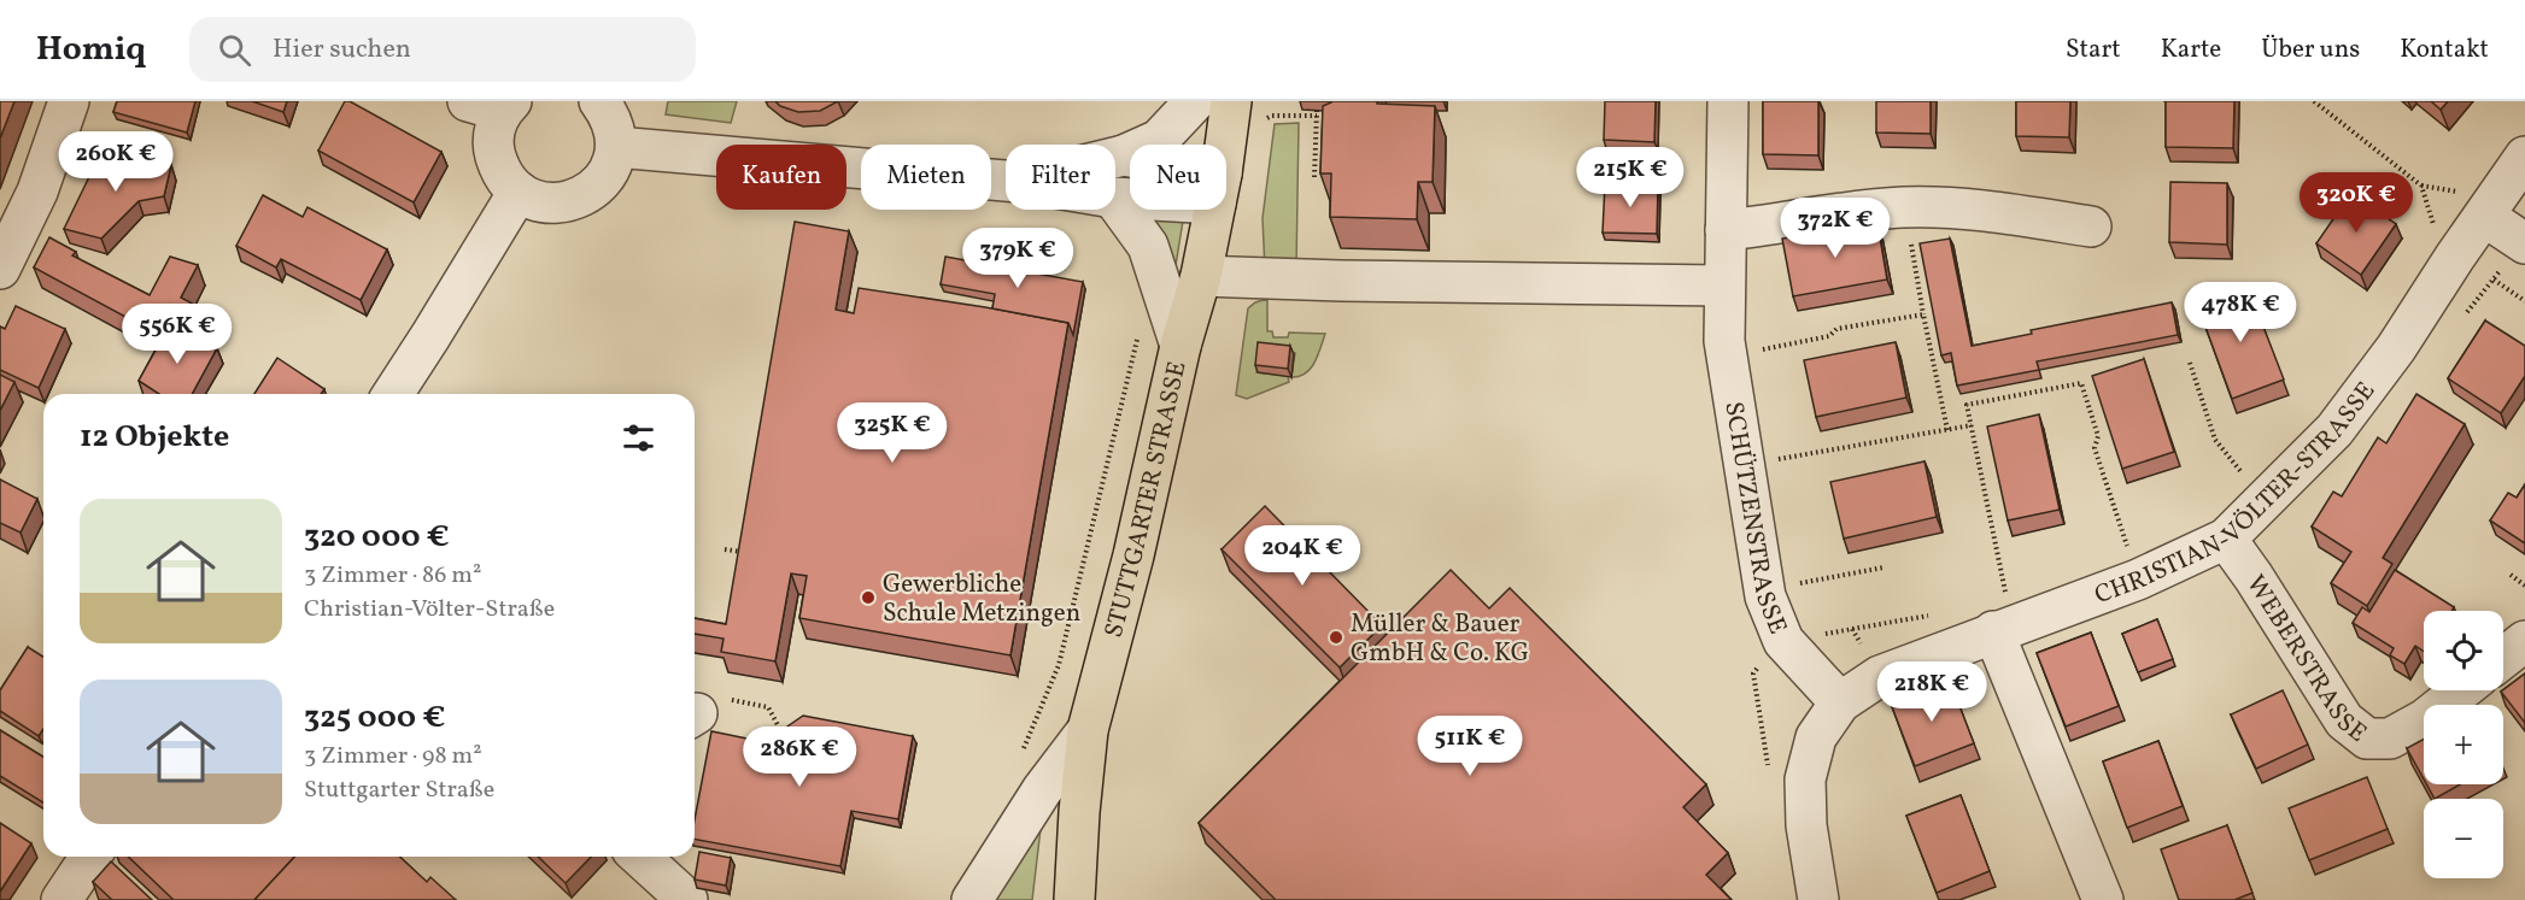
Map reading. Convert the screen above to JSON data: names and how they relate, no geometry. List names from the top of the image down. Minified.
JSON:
{"streets":{"main road":["STUTTGARTER STRASSE"],"street":["CHRISTIAN-VÖLTER-STRASSE","SCHÜTZENSTRASSE","WEBERSTRASSE"]},"crossings":[["CHRISTIAN-VÖLTER-STRASSE","SCHÜTZENSTRASSE"],["CHRISTIAN-VÖLTER-STRASSE","WEBERSTRASSE"]],"places":["Gewerbliche Schule Metzingen","Müller & Bauer GmbH & Co. KG"],"page":{"header":"Homiq","search":"Hier suchen","nav":["Start","Karte","Über uns","Kontakt"],"price":["260K €","215K €","320K €","372K €","379K €","478K €","556K €","325K €","204K €","218K €","511K €","286K €"],"chip":["Kaufen","Mieten","Filter","Neu"],"heading":"12 Objekte","list":[{"name":"320 000 €","note":"3 Zimmer · 86 m² · Christian-Völter-Straße"},{"name":"325 000 €","note":"3 Zimmer · 98 m² · Stuttgarter Straße"}],"map_buttons":["+","−"]}}
